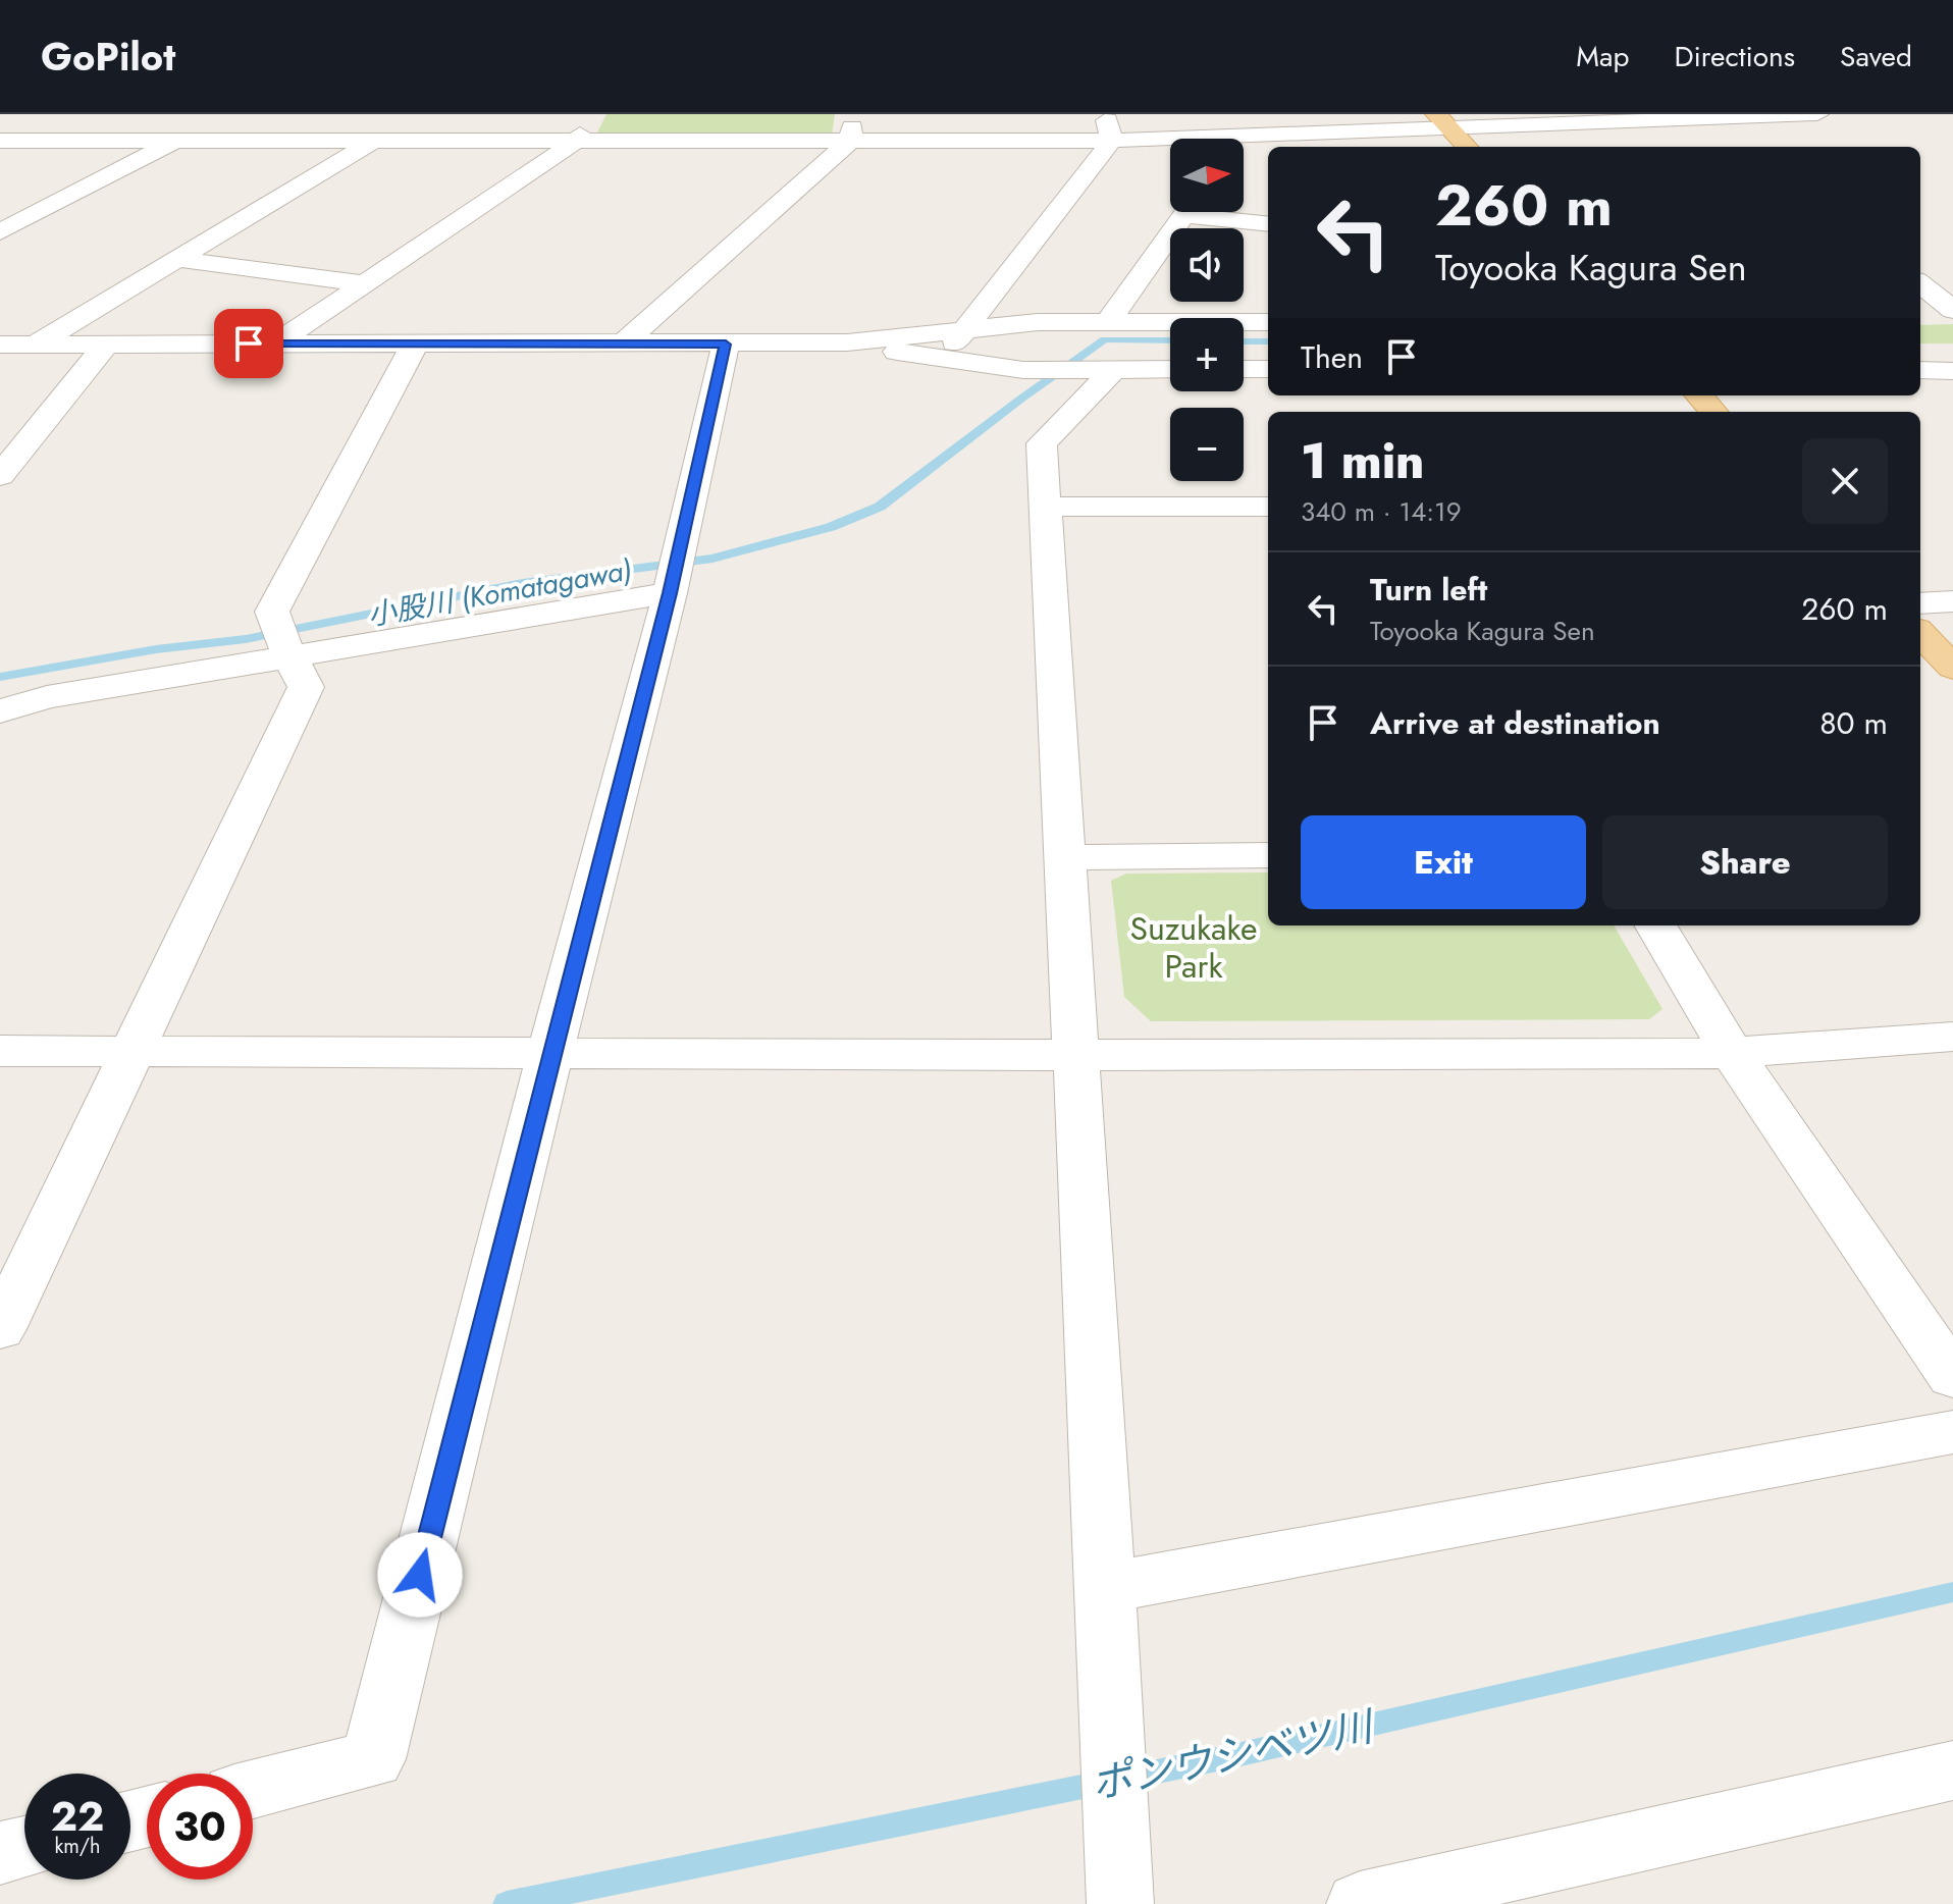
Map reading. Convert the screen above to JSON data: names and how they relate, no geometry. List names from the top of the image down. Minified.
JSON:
{"water":["小股川 (Komatagawa)","ポンウシベツ川"],"parks":["Suzukake Park"],"north":"right","page":{"header":"GoPilot","nav":["Map","Directions","Saved"],"map_buttons":["+","−"],"turn":["260 m","Toyooka Kagura Sen"],"then":"Then","heading":["1 min","340 m · 14:19"],"list":[{"name":"Turn left","note":"Toyooka Kagura Sen","value":"260 m"},{"name":"Arrive at destination","value":"80 m"}],"buttons":["Exit","Share"],"speed":"22 km/h","limit":"30"}}
